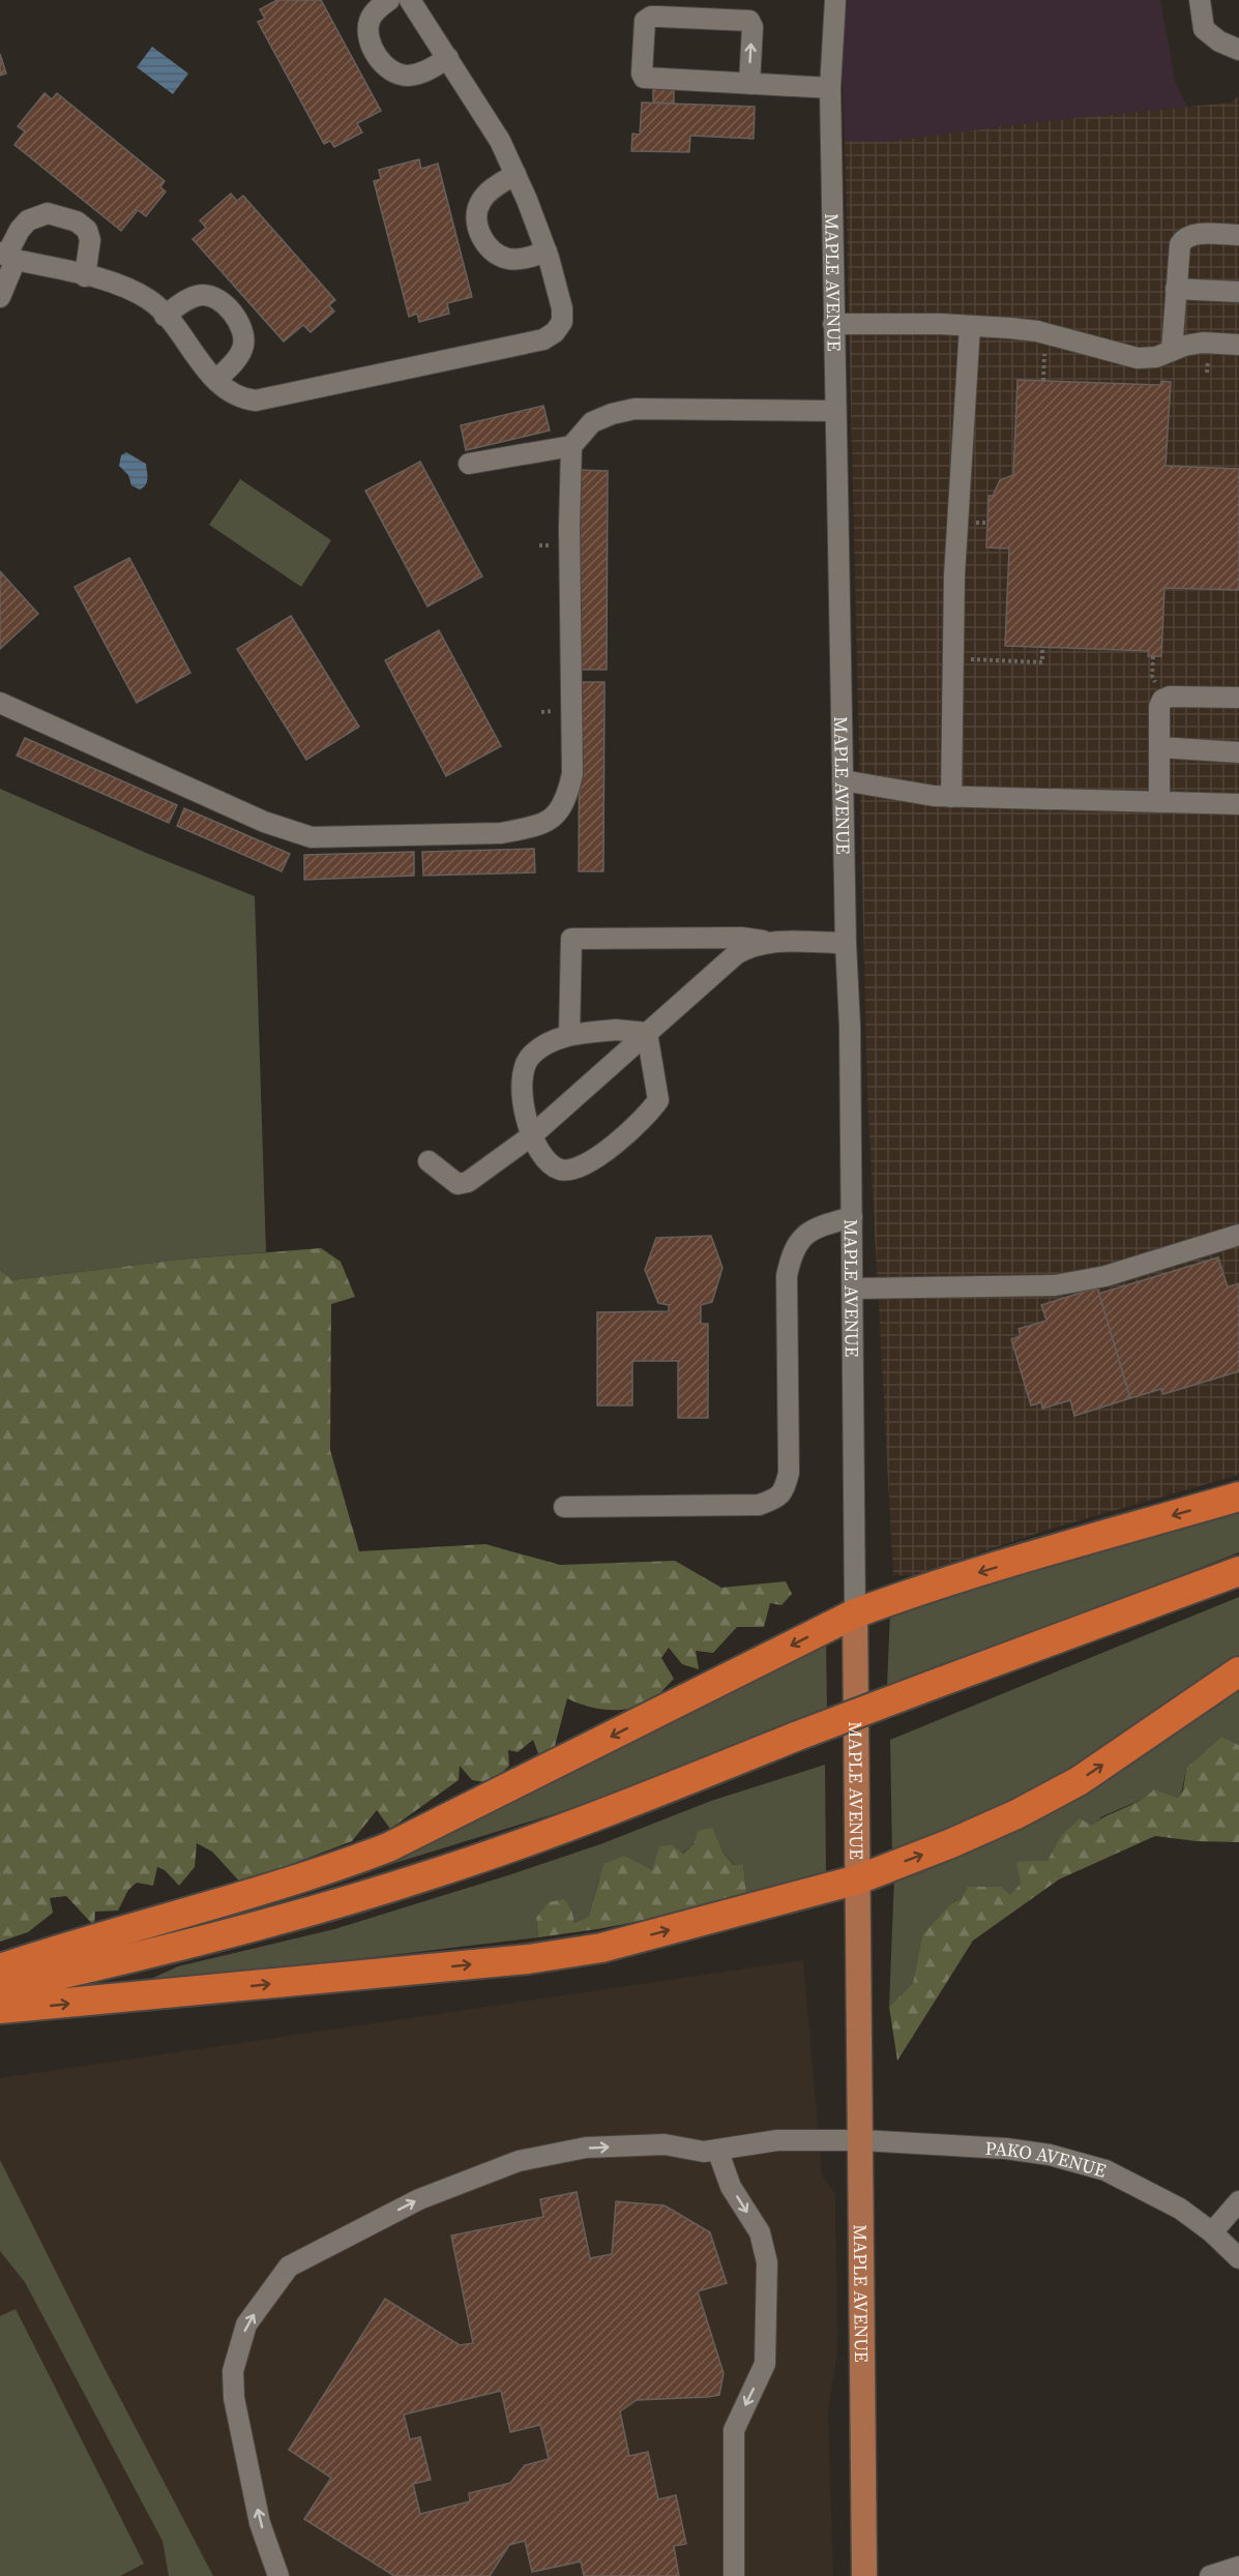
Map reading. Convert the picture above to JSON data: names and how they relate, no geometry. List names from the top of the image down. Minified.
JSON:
{"streets":{"main road":["MAPLE AVENUE"],"street":["PAKO AVENUE"]},"crossings":[["MAPLE AVENUE","PAKO AVENUE"]]}
